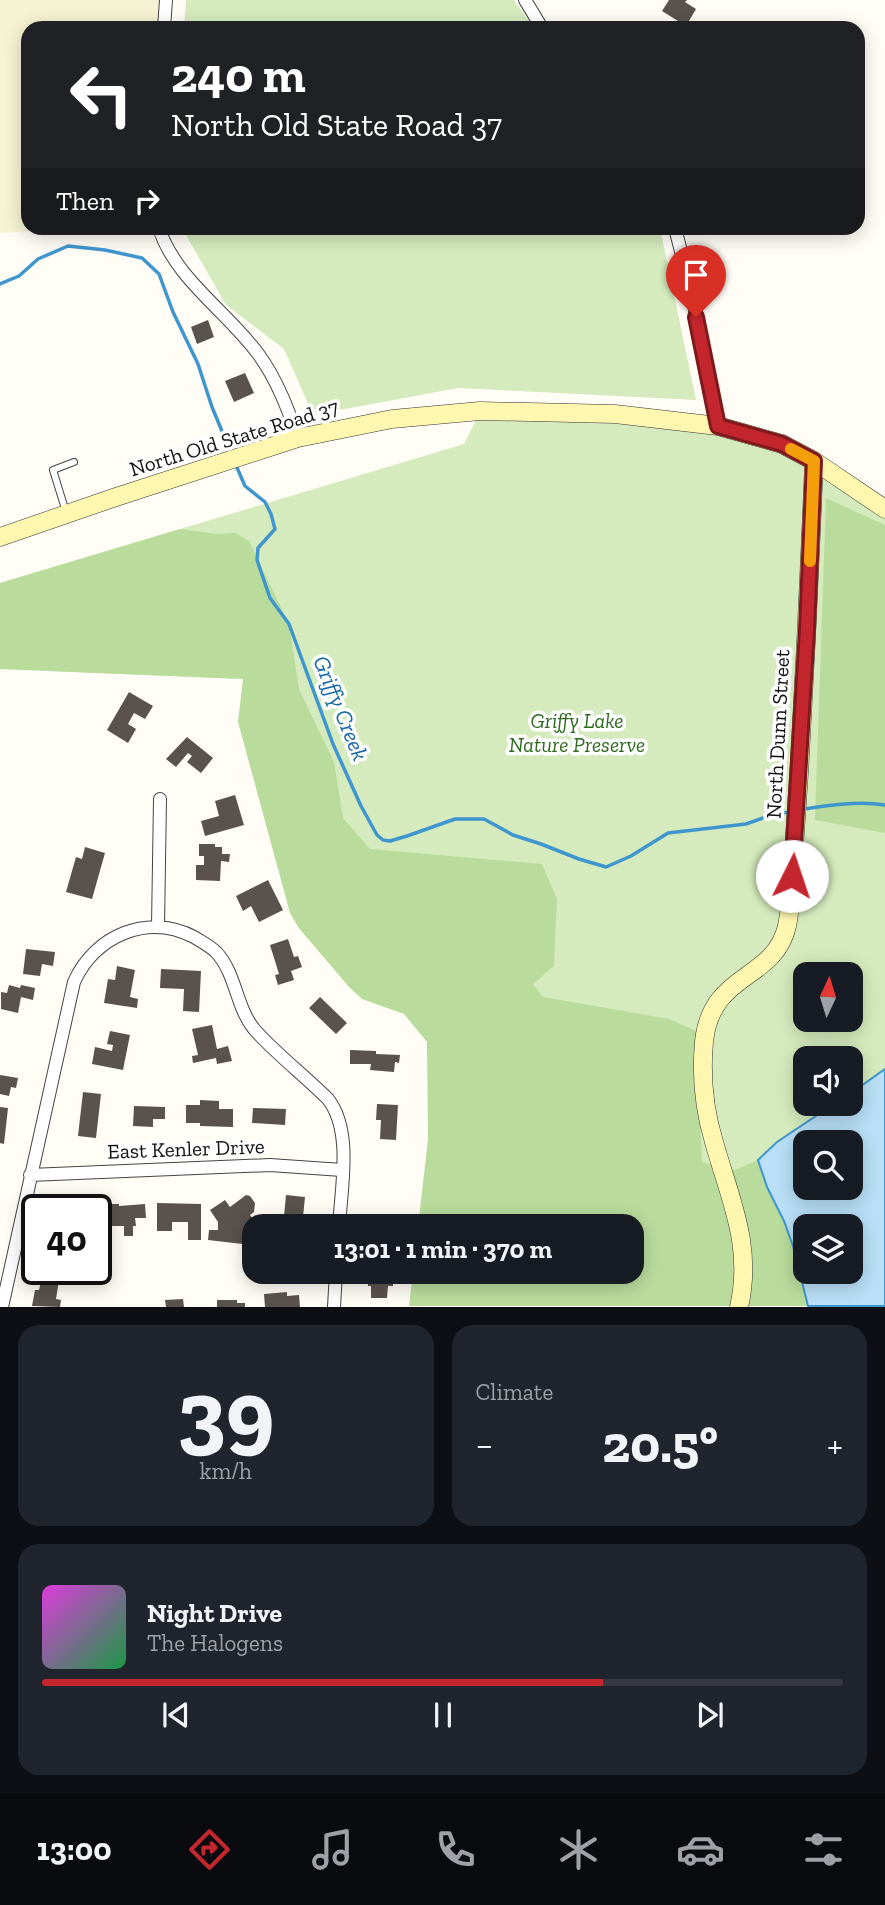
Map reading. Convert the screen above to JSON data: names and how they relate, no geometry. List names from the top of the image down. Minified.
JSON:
{"streets":{"street":["North Old State Road 37","North Dunn Street","East Kenler Drive"]},"crossings":[["North Old State Road 37","North Dunn Street"]],"water":["Griffy Creek"],"parks":["Griffy Lake Nature Preserve"],"north":"top","page":{"turn":["240 m","North Old State Road 37"],"then":"Then","limit":"40","trip":"13:01 · 1 min · 370 m","tile":[["39","km/h"],"Climate"],"heat":["−","20.5°","+"],"song":["Night Drive","The Halogens"],"tabs":"13:00"}}
